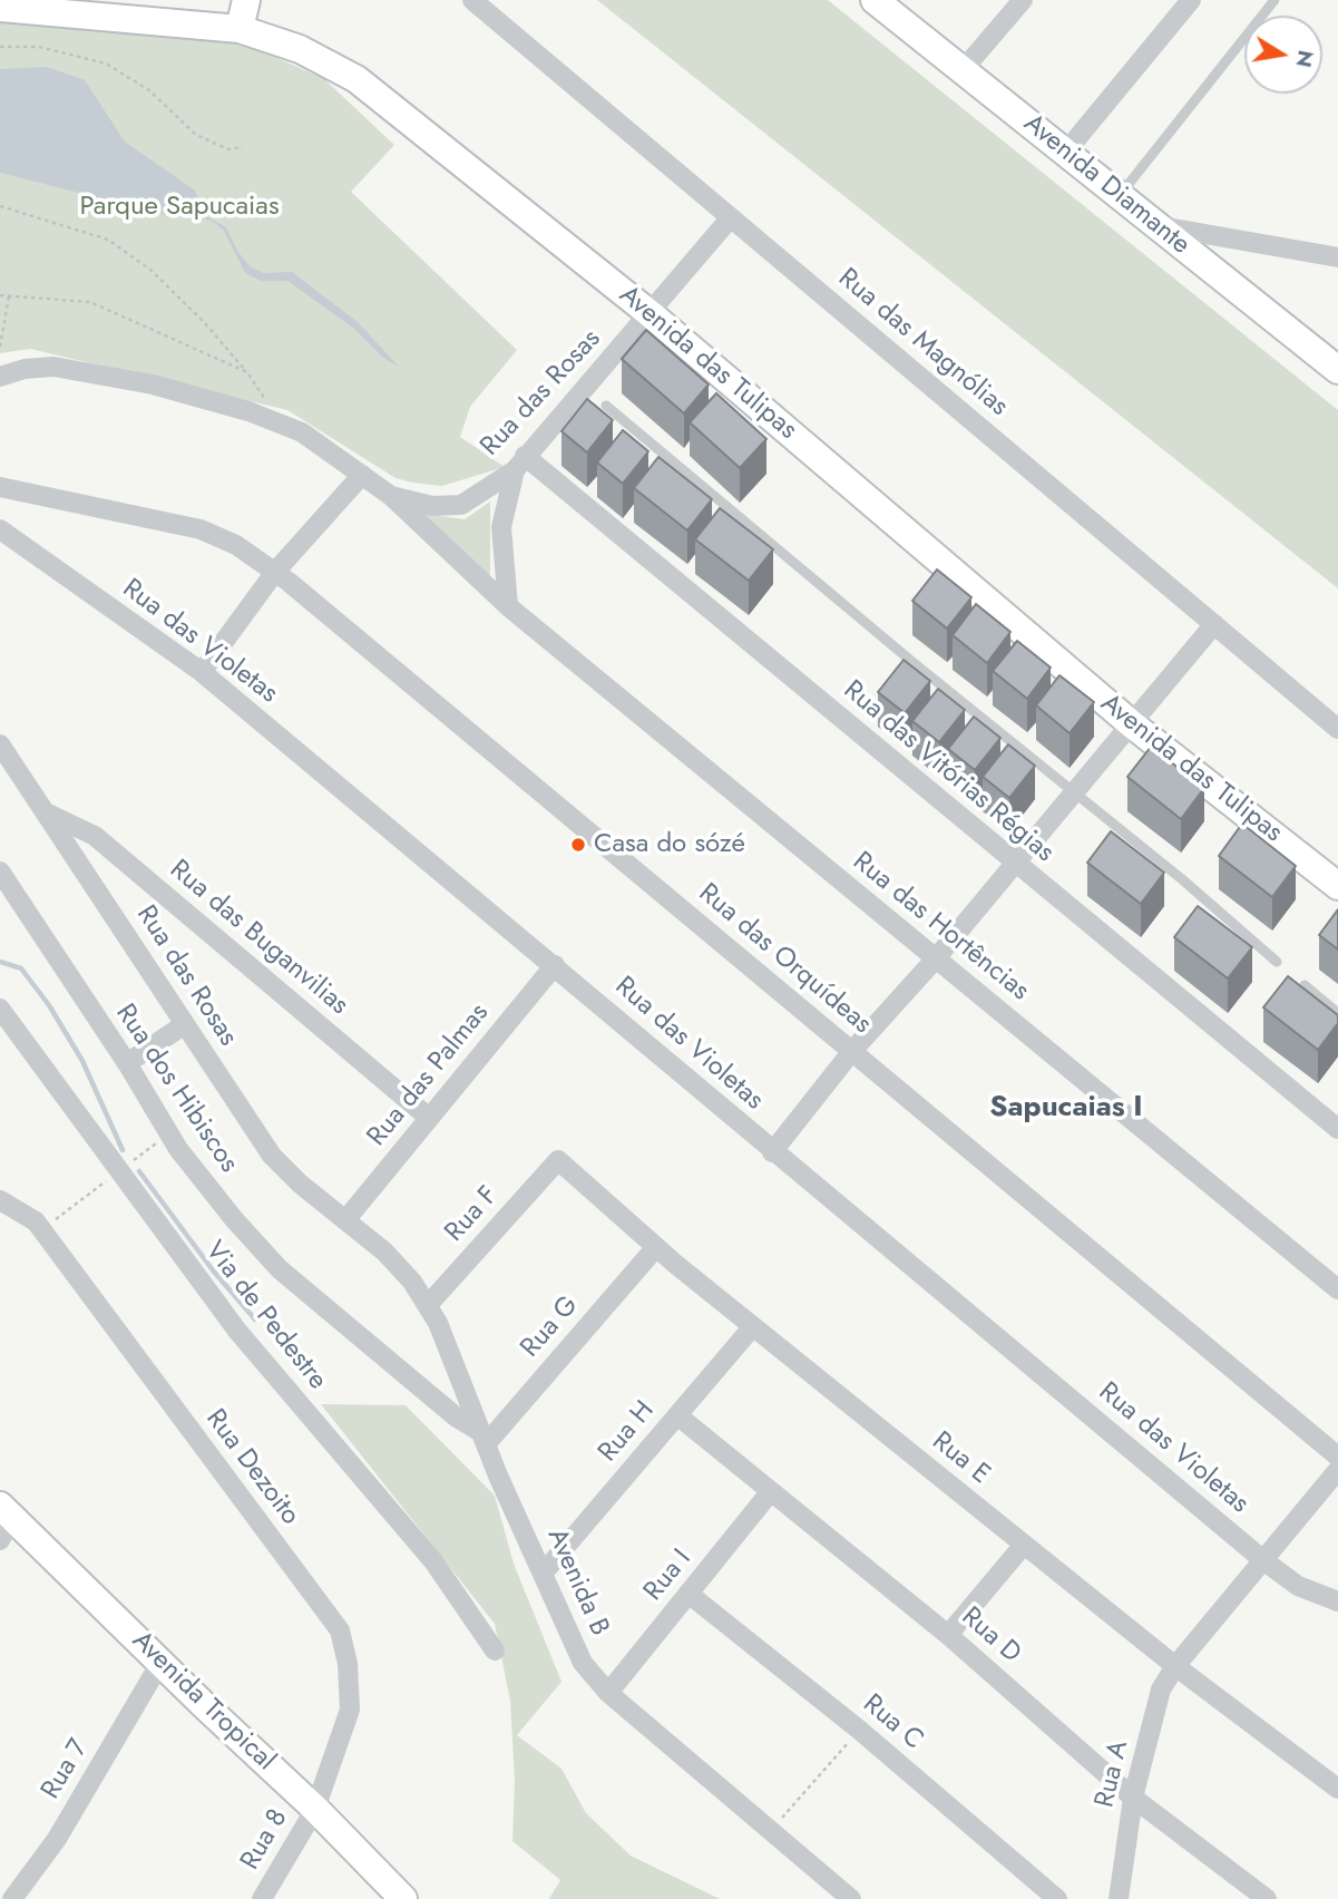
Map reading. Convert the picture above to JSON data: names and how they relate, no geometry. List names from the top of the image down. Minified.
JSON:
{"streets":{"street":["Avenida Diamante","Rua das Magnólias","Avenida das Tulipas","Rua das Rosas","Rua das Violetas","Rua das Vitórias Régias","Rua das Hortências","Rua das Buganvilias","Rua das Orquídeas","Rua das Palmas","Rua dos Hibiscos","Rua F","Via de Pedestre","Rua G","Rua H","Rua E","Rua Dezoito","Rua I","Avenida B","Rua D","Avenida Tropical","Rua C","Rua 7","Rua A","Rua 8"]},"crossings":[["Rua das Magnólias","Rua das Rosas"],["Avenida das Tulipas","Rua das Rosas"],["Rua das Rosas","Rua das Vitórias Régias"],["Rua das Rosas","Rua das Hortências"],["Rua das Rosas","Rua das Buganvilias"],["Rua das Rosas","Rua das Palmas"],["Rua das Rosas","Avenida B"],["Rua das Violetas","Rua das Palmas"],["Rua das Violetas","Rua A"],["Rua das Buganvilias","Rua das Palmas"],["Rua das Palmas","Avenida B"],["Rua dos Hibiscos","Rua G"],["Rua dos Hibiscos","Avenida B"],["Rua F","Rua E"],["Rua F","Avenida B"],["Rua G","Rua E"],["Rua G","Avenida B"],["Rua H","Rua E"],["Rua H","Avenida B"],["Rua H","Rua D"],["Rua E","Rua A"],["Rua Dezoito","Avenida Tropical"],["Rua Dezoito","Rua 8"],["Rua I","Avenida B"],["Rua I","Rua D"],["Rua I","Rua C"],["Rua D","Rua A"],["Avenida Tropical","Rua 7"],["Avenida Tropical","Rua 8"]],"districts":["Sapucaias I"],"parks":["Parque Sapucaias"],"places":["Casa do sózé"],"north":"right"}
